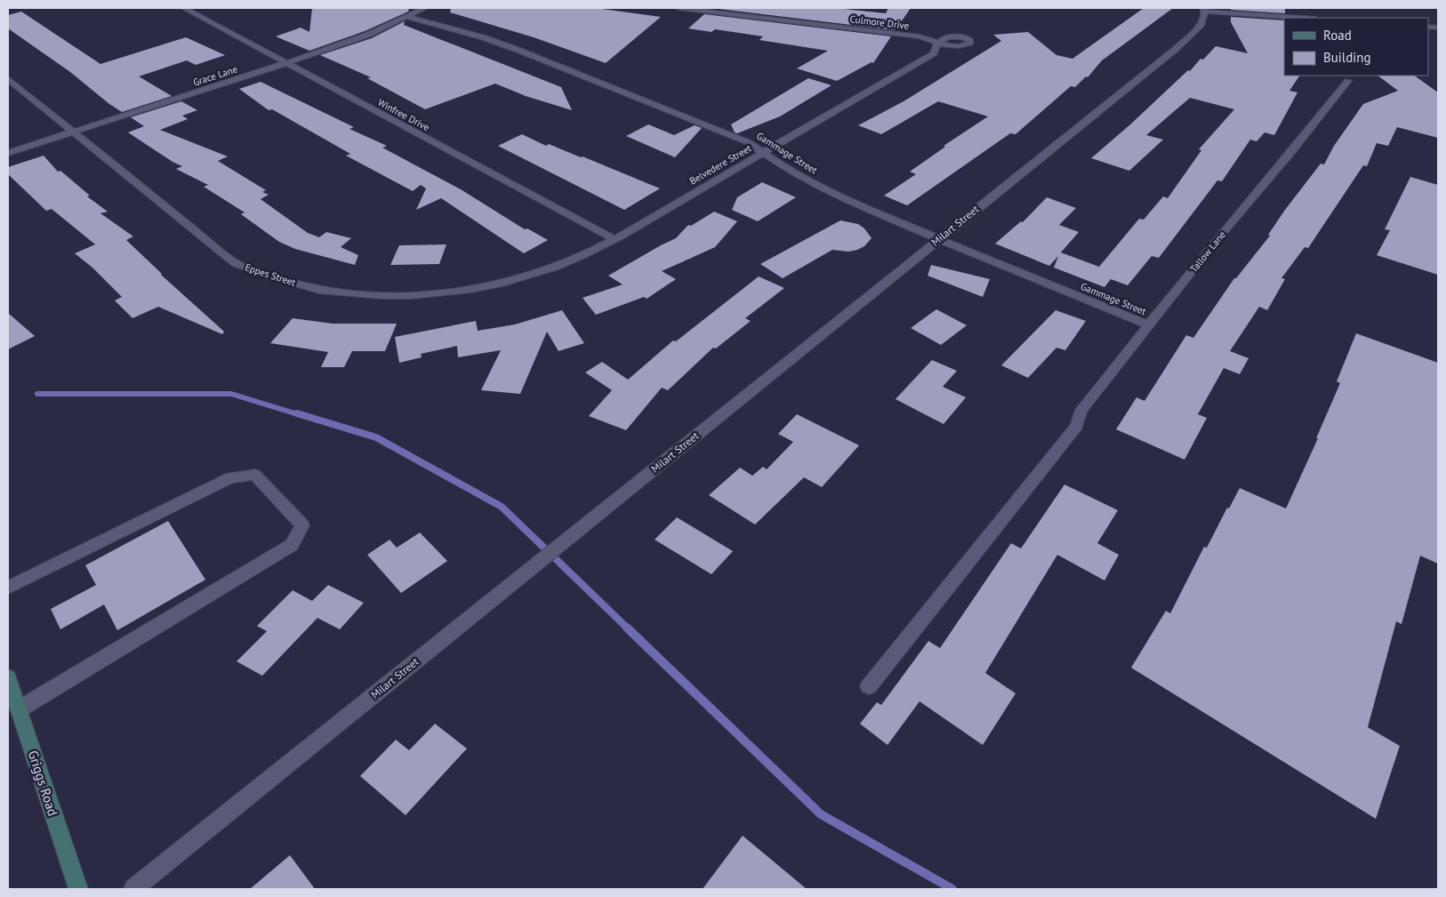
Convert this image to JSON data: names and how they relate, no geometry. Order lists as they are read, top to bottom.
{
  "streets": {
    "main road": ["Griggs Road"],
    "street": [
      "Culmore Drive",
      "Grace Lane",
      "Winfree Drive",
      "Gammage Street",
      "Belvedere Street",
      "Milart Street",
      "Tallow Lane",
      "Eppes Street"
    ]
  },
  "crossings": [
    ["Culmore Drive", "Belvedere Street"],
    ["Grace Lane", "Winfree Drive"],
    ["Grace Lane", "Gammage Street"],
    ["Grace Lane", "Eppes Street"],
    ["Winfree Drive", "Belvedere Street"],
    ["Gammage Street", "Belvedere Street"],
    ["Gammage Street", "Milart Street"],
    ["Gammage Street", "Tallow Lane"],
    ["Belvedere Street", "Eppes Street"]
  ],
  "legend": ["Road", "Building"]
}
